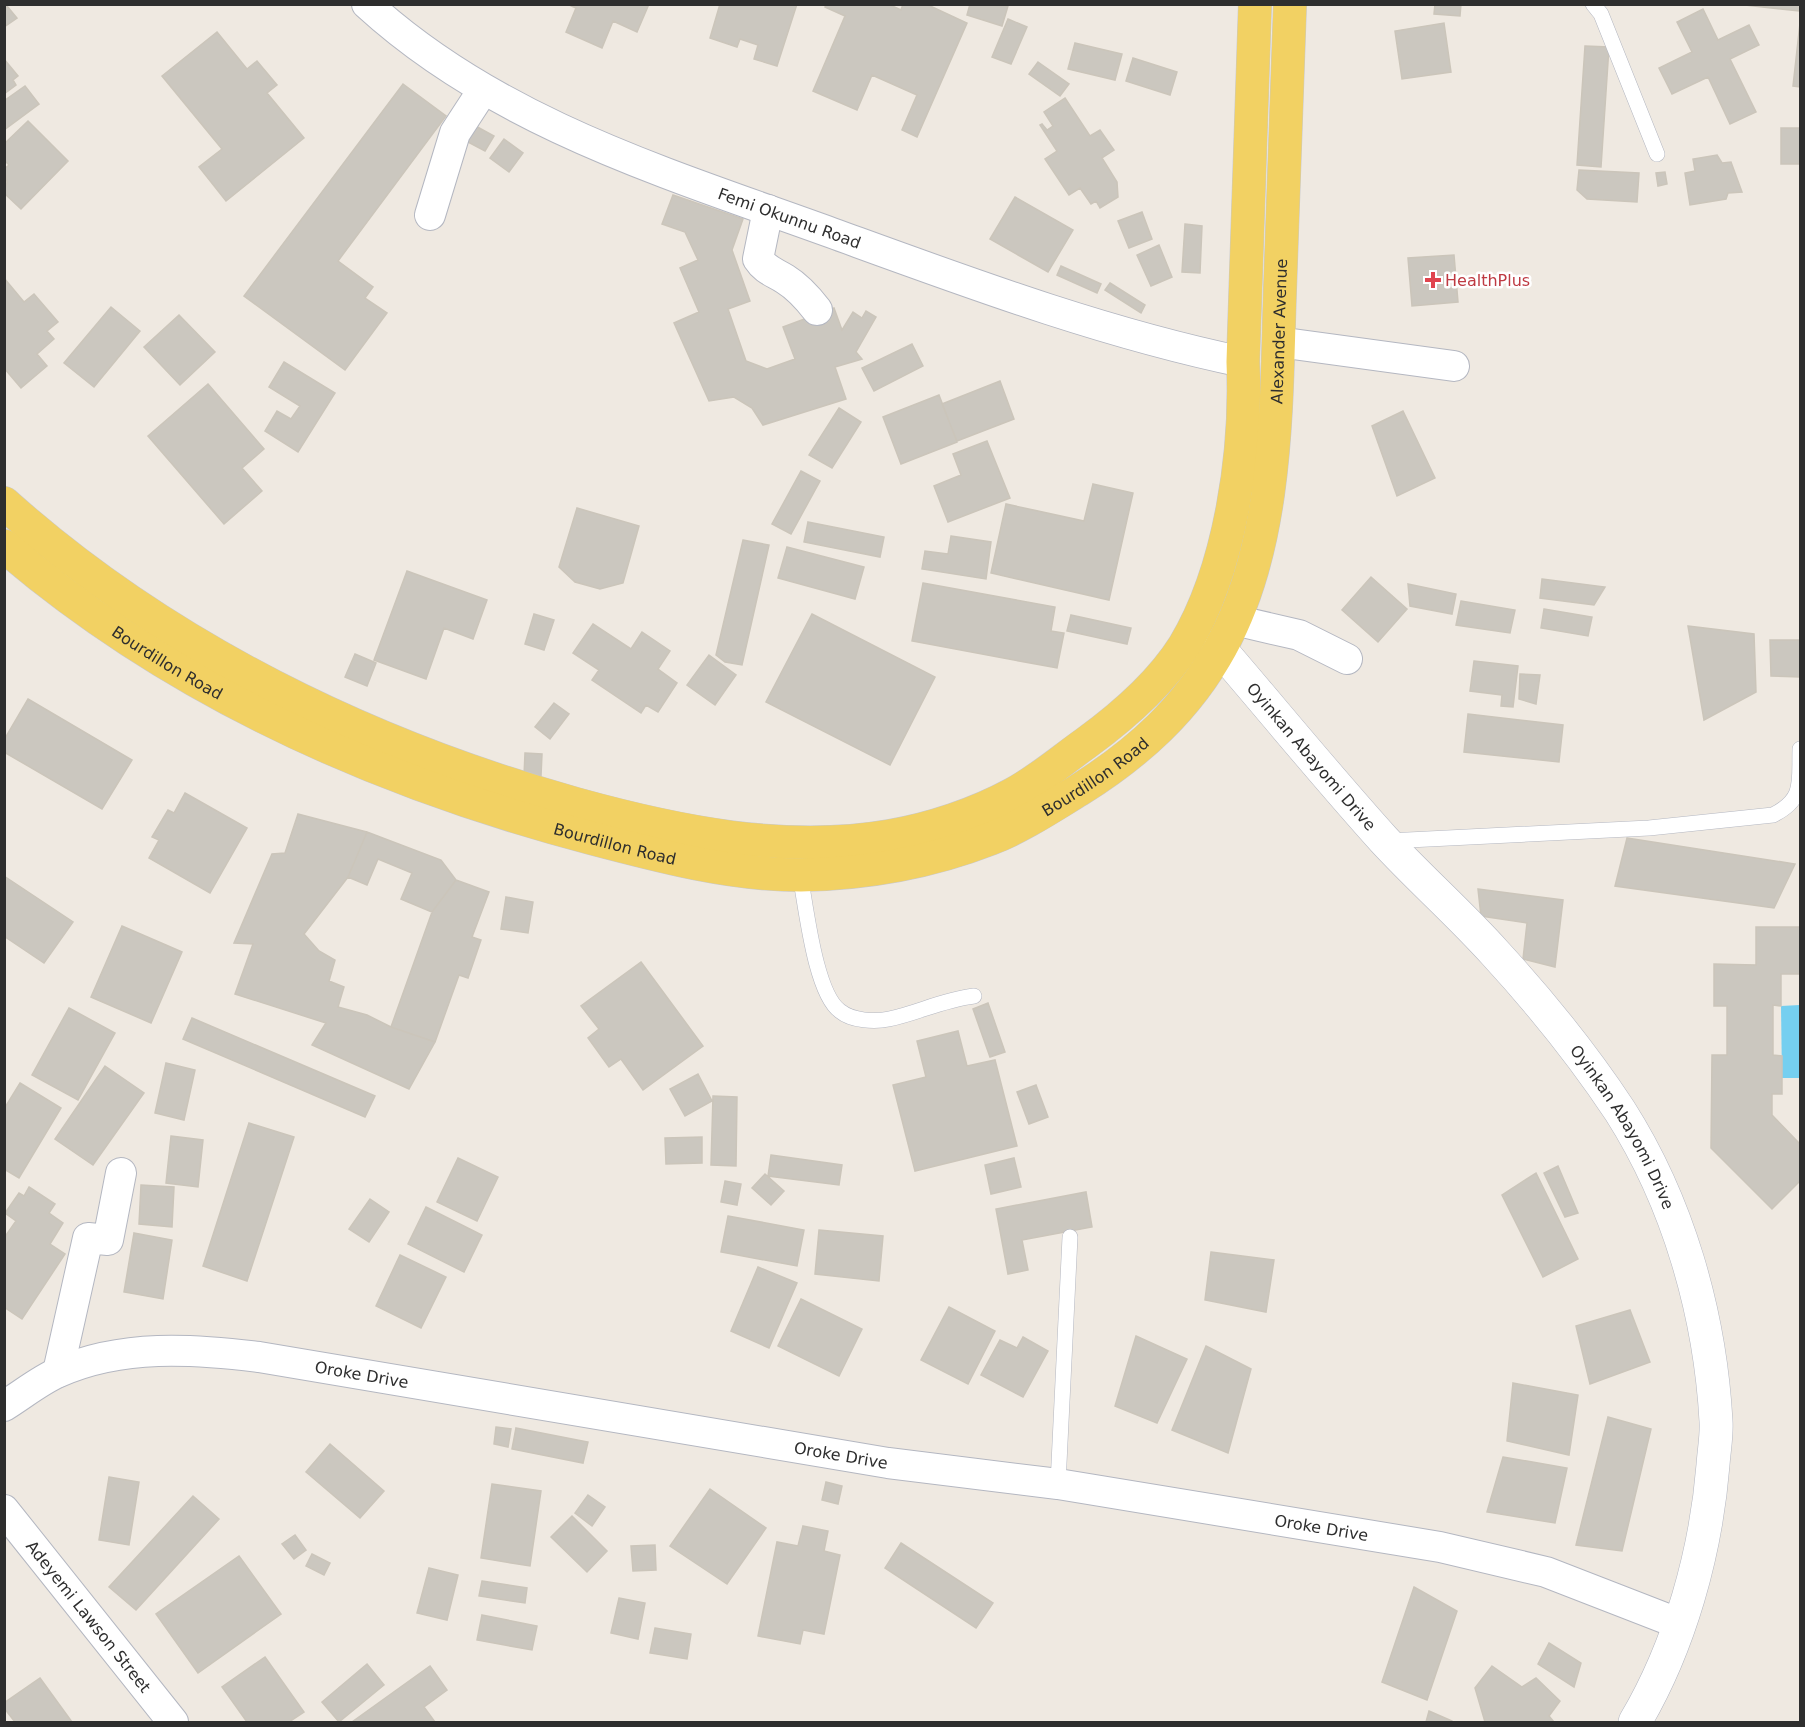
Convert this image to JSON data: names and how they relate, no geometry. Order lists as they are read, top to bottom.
{
  "streets": {
    "main road": ["Alexander Avenue", "Bourdillon Road"],
    "street": [
      "Femi Okunnu Road",
      "Oyinkan Abayomi Drive",
      "Oroke Drive",
      "Adeyemi Lawson Street"
    ]
  },
  "crossings": [
    ["Femi Okunnu Road", "Alexander Avenue"],
    ["Alexander Avenue", "Bourdillon Road"],
    ["Alexander Avenue", "Oyinkan Abayomi Drive"],
    ["Bourdillon Road", "Oyinkan Abayomi Drive"],
    ["Oyinkan Abayomi Drive", "Oroke Drive"]
  ],
  "places": {
    "health": ["HealthPlus"]
  }
}
